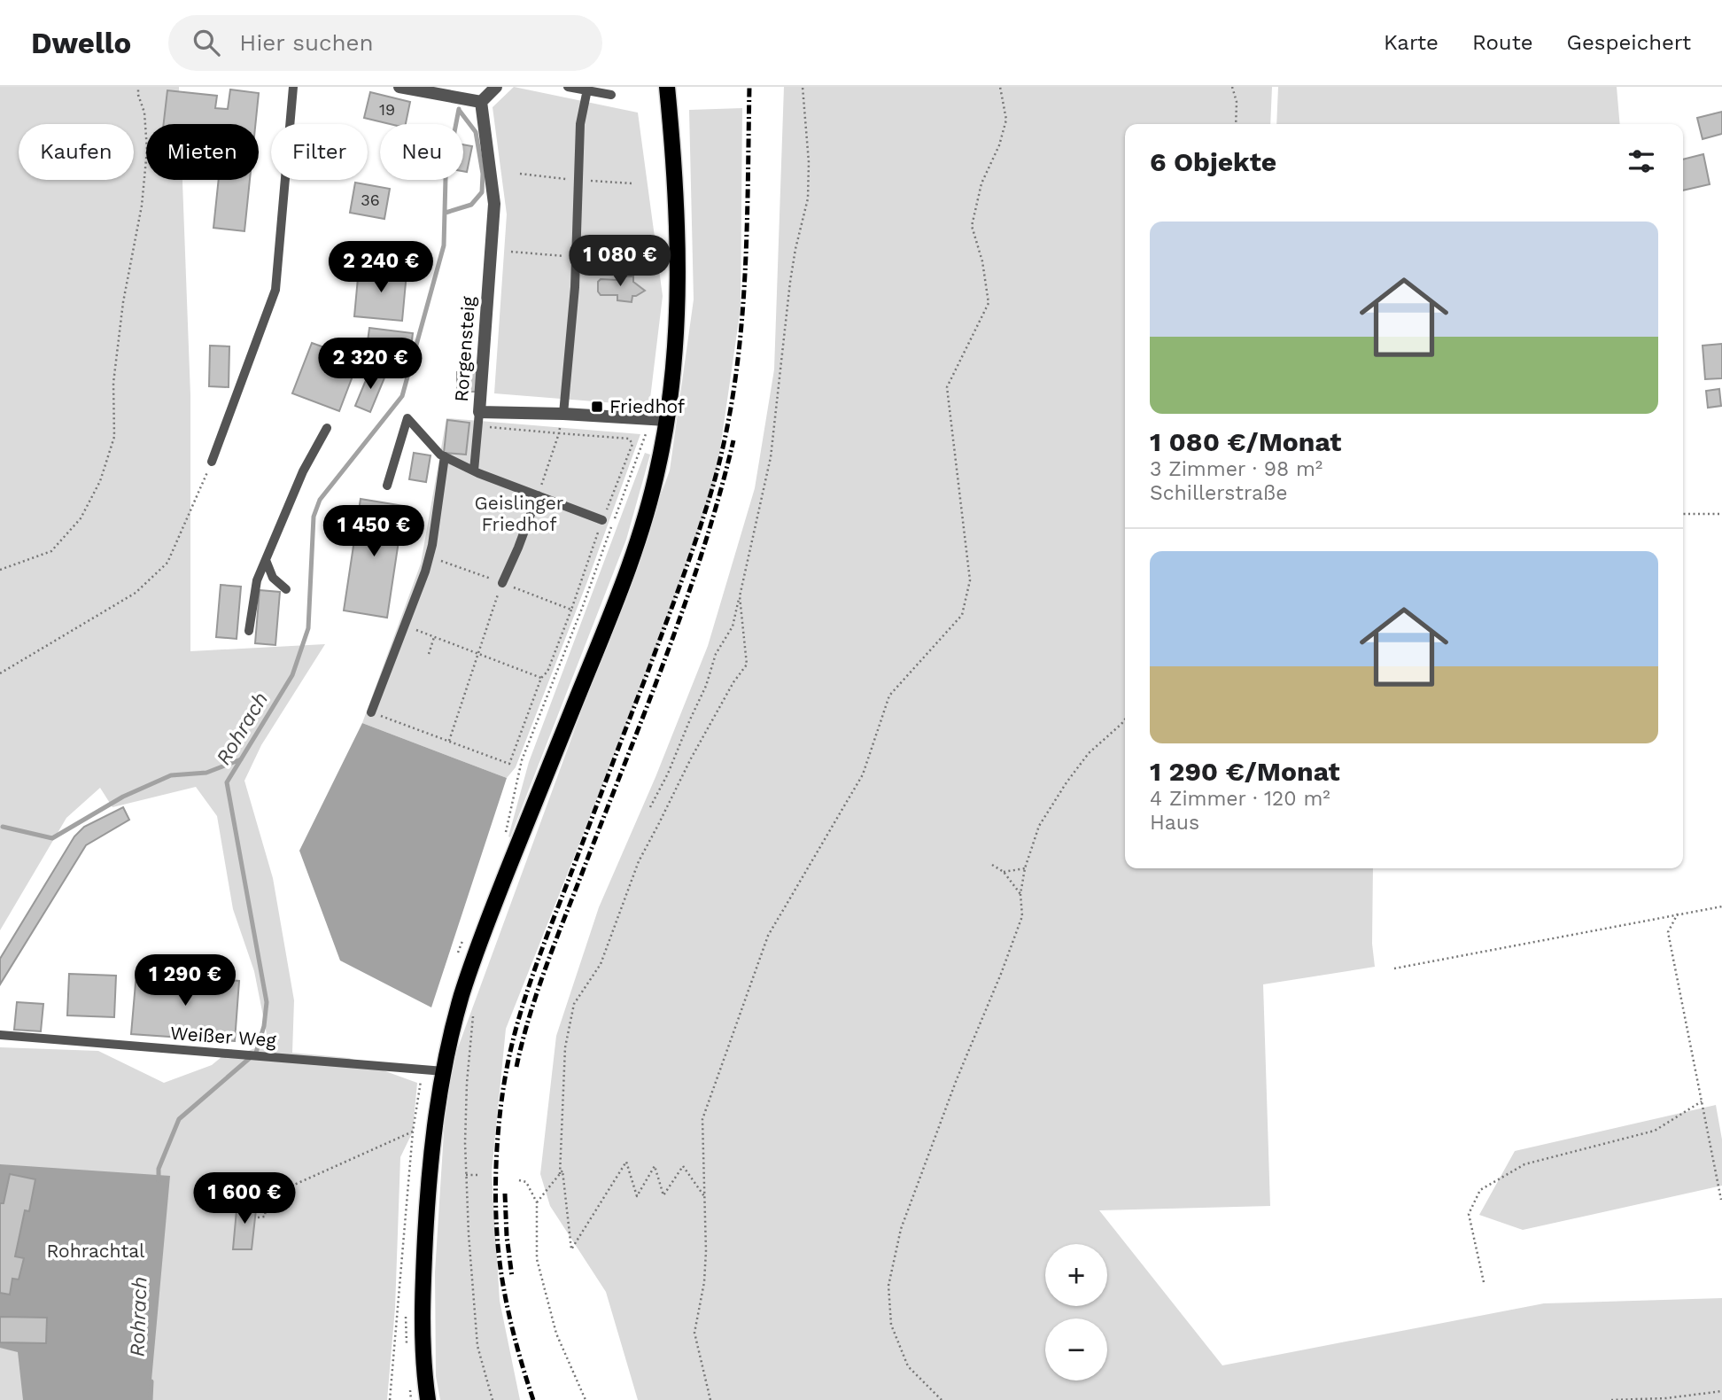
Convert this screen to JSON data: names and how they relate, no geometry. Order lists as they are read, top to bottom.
{
  "streets": {
    "street": ["Rorgensteig"],
    "lane": ["Weißer Weg"]
  },
  "water": ["Rohrach"],
  "parks": ["Geislinger Friedhof", "Rohrachtal"],
  "places": {
    "transit": ["Friedhof"]
  },
  "house_numbers": ["19", "36"],
  "page": {
    "header": "Dwello",
    "search": "Hier suchen",
    "nav": ["Karte", "Route", "Gespeichert"],
    "chip": [
      "Kaufen",
      "Mieten",
      "Filter",
      "Neu"
    ],
    "heading": "6 Objekte",
    "list": [
      {
        "name": "1 080 €/Monat",
        "note": "3 Zimmer · 98 m² · Schillerstraße"
      },
      {
        "name": "1 290 €/Monat",
        "note": "4 Zimmer · 120 m² · Haus"
      }
    ],
    "price": [
      "1 080 €",
      "2 240 €",
      "2 320 €",
      "1 450 €",
      "1 290 €",
      "1 600 €"
    ],
    "map_buttons": ["+", "−"]
  }
}
